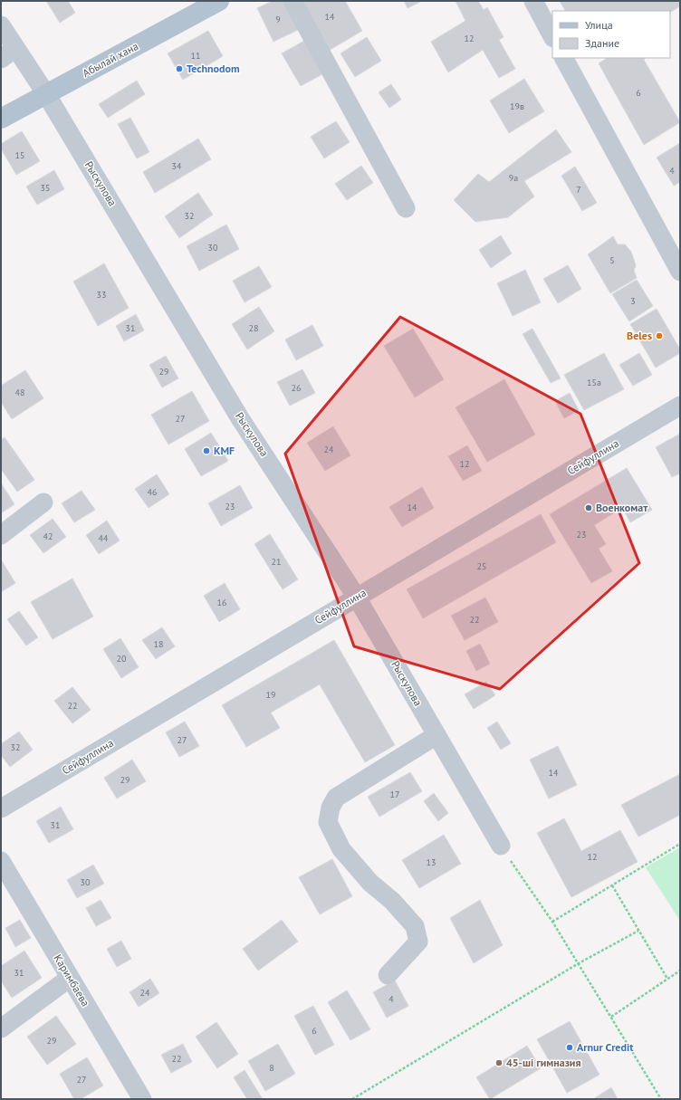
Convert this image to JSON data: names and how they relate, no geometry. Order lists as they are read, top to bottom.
{
  "streets": {
    "main road": ["Абылай хана"],
    "street": ["Рыскулова", "Сейфуллина", "Каримбаева"]
  },
  "crossings": [
    ["Абылай хана", "Рыскулова"],
    ["Рыскулова", "Сейфуллина"]
  ],
  "places": [
    "Technodom",
    "Beles",
    "KMF",
    "Военкомат",
    "Arnur Credit",
    "45-ші гимназия"
  ],
  "house_numbers": [
    "14",
    "9",
    "12",
    "11",
    "6",
    "19в",
    "15",
    "34",
    "4",
    "9а",
    "35",
    "7",
    "32",
    "30",
    "5",
    "33",
    "3",
    "31",
    "28",
    "29",
    "15а",
    "26",
    "48",
    "27",
    "24",
    "12",
    "46",
    "23",
    "14",
    "23",
    "42",
    "44",
    "21",
    "25",
    "16",
    "22",
    "18",
    "20",
    "19",
    "22",
    "27",
    "32",
    "14",
    "29",
    "17",
    "31",
    "12",
    "13",
    "30",
    "31",
    "24",
    "4",
    "6",
    "29",
    "22",
    "8",
    "27"
  ],
  "legend": ["Улица", "Здание"]
}
